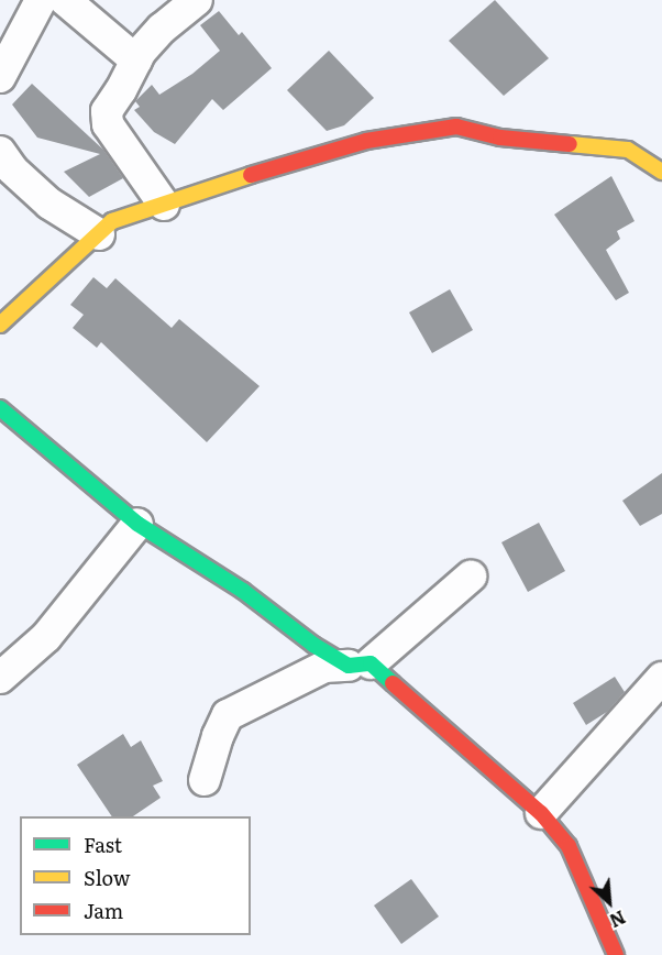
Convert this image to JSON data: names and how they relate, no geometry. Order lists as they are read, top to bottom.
{
  "legend": ["Fast", "Slow", "Jam"],
  "north": "bottom right"
}
